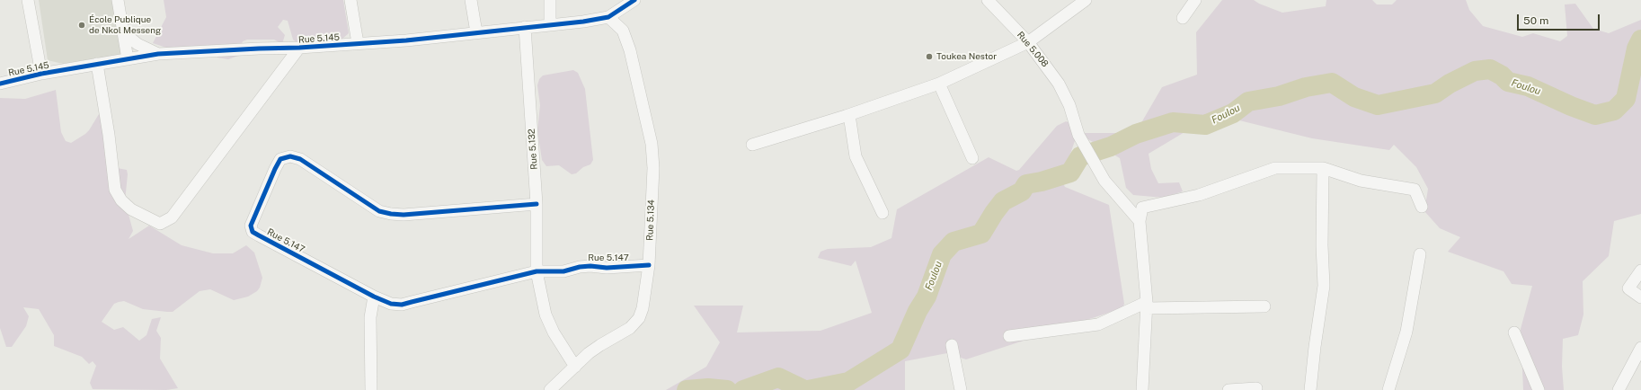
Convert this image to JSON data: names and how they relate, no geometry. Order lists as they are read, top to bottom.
{
  "streets": {
    "street": [
      "Rue 5.145",
      "Rue 5.008",
      "Rue 5.132",
      "Rue 5.134",
      "Rue 5.147"
    ]
  },
  "crossings": [
    ["Rue 5.145", "Rue 5.132"],
    ["Rue 5.145", "Rue 5.134"],
    ["Rue 5.132", "Rue 5.134"],
    ["Rue 5.132", "Rue 5.147"],
    ["Rue 5.134", "Rue 5.147"]
  ],
  "water": ["Foulou"],
  "places": ["École Publique de Nkol Messeng", "Toukea Nestor"],
  "scale_bar": "50 m"
}
